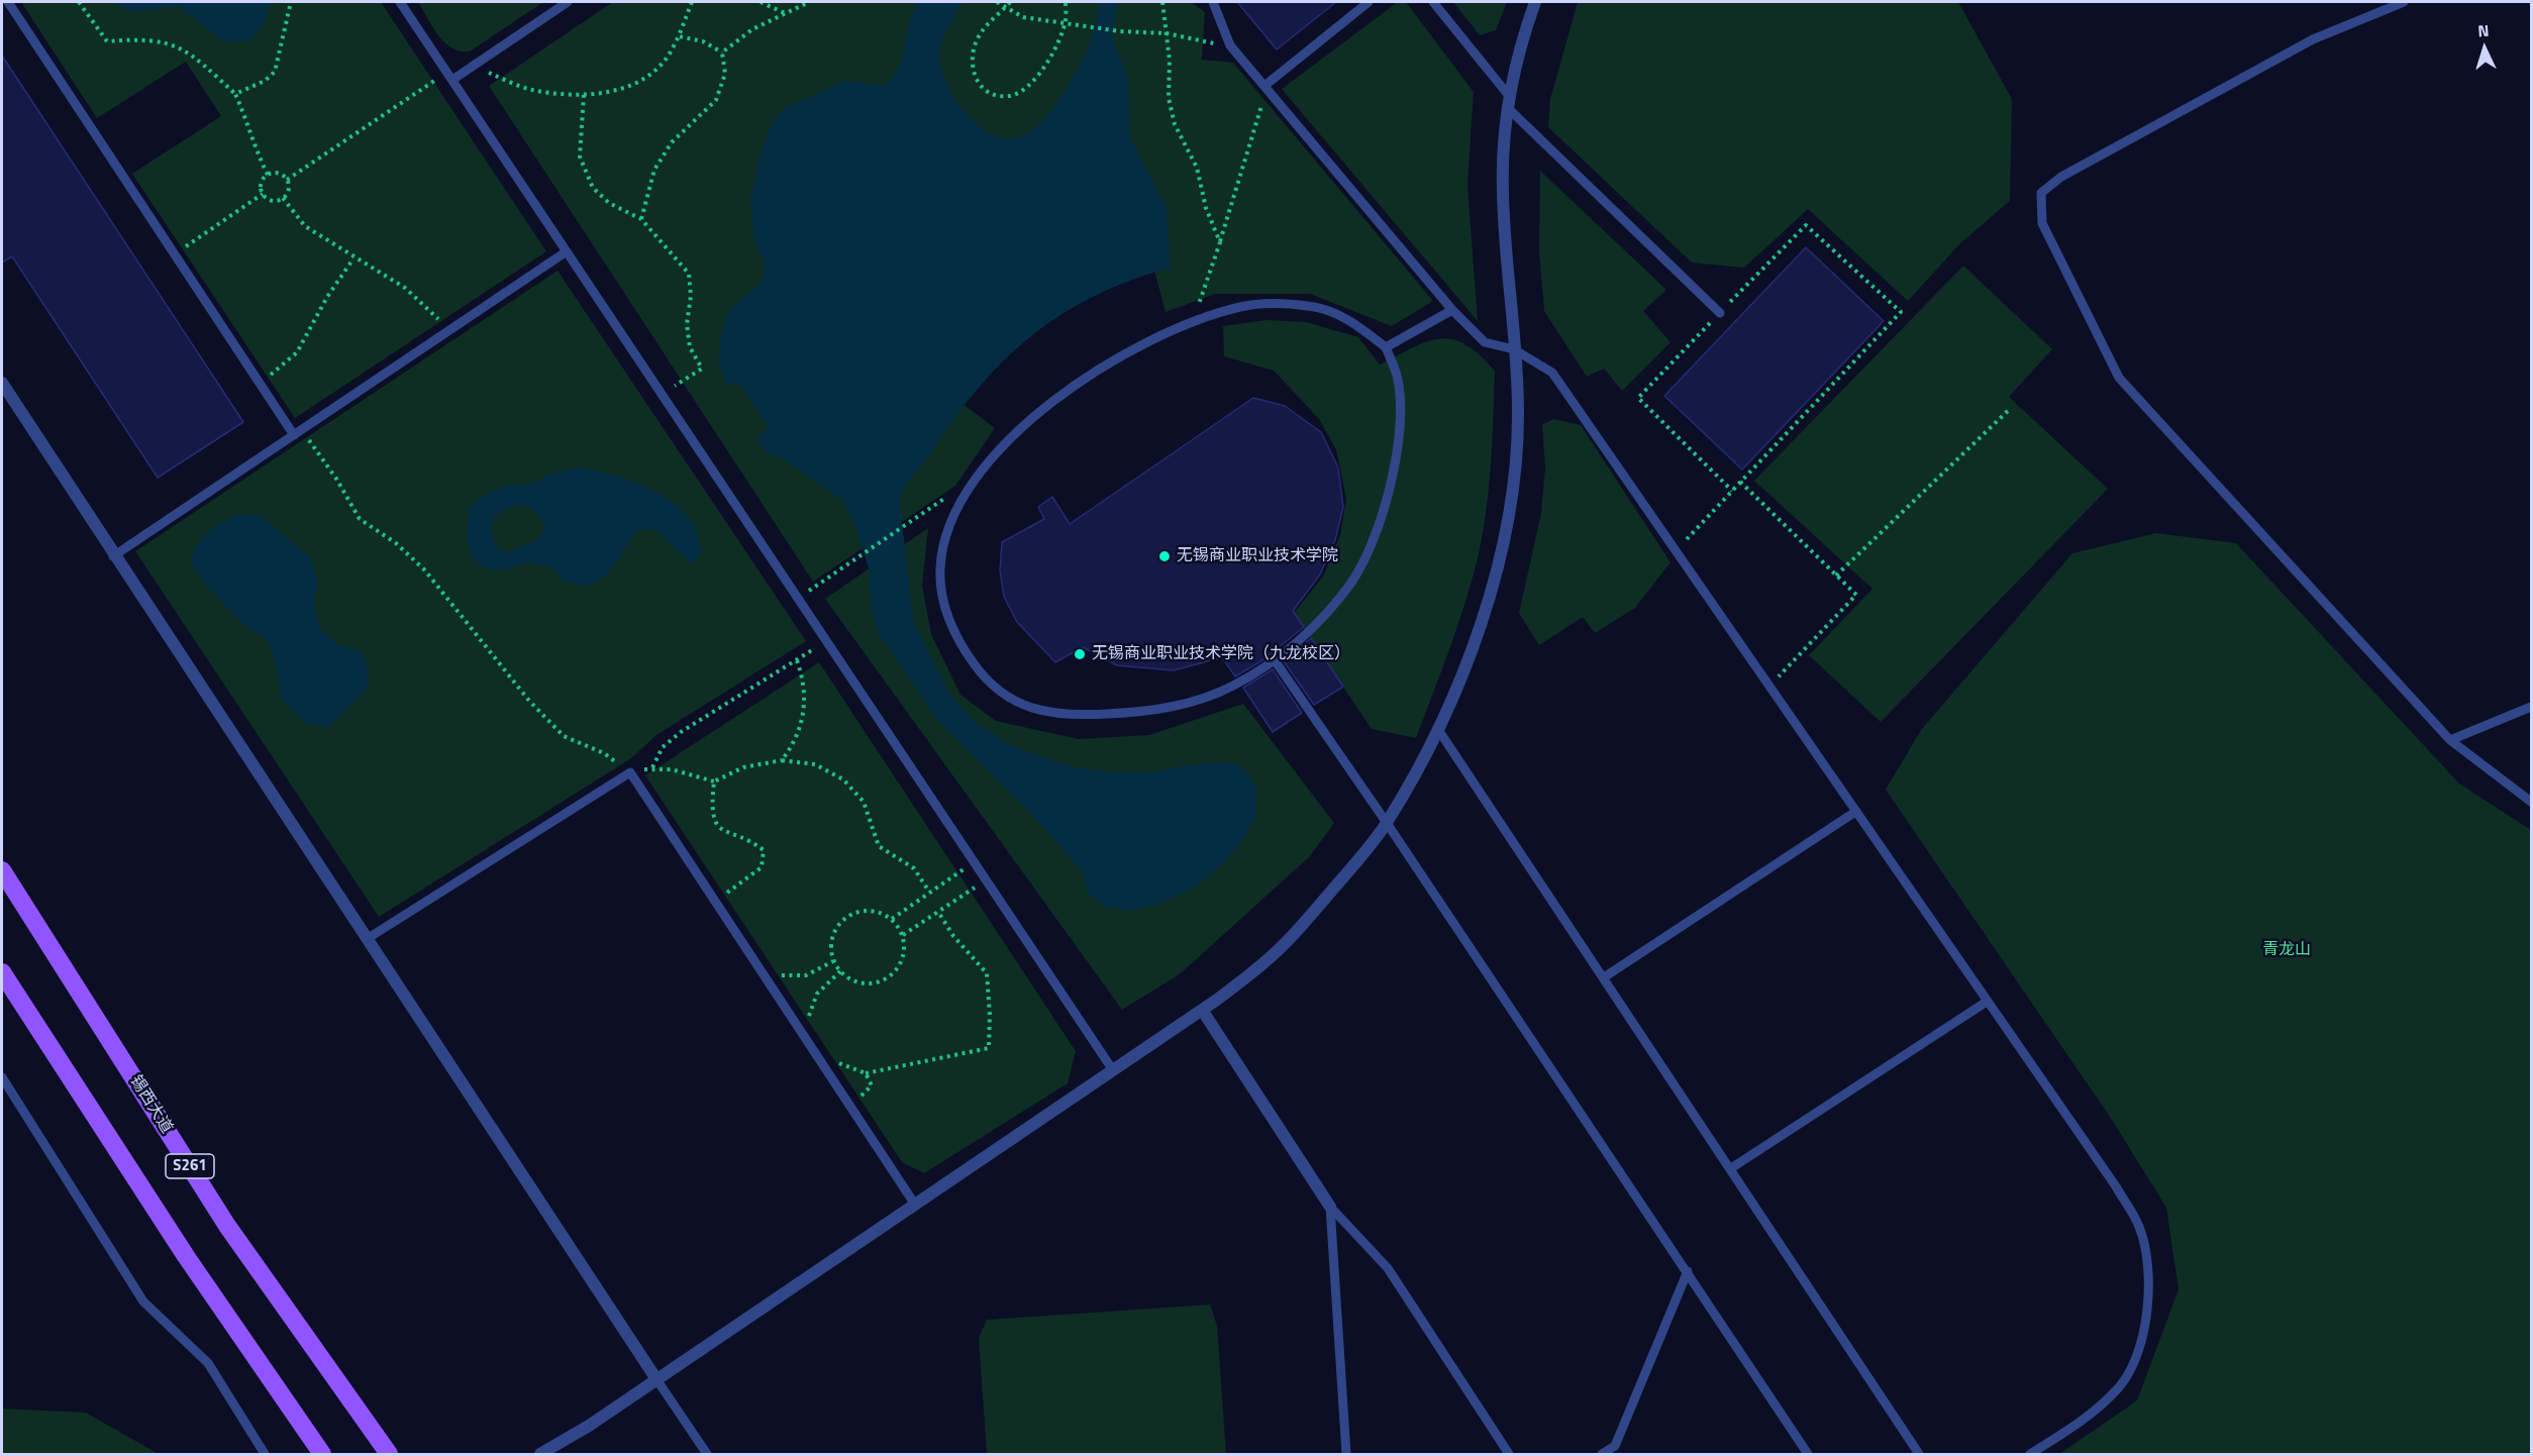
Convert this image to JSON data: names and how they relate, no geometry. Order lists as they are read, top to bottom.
{
  "streets": {
    "main road": ["锡西大道", "S261"]
  },
  "parks": ["青龙山"],
  "places": ["无锡商业职业技术学院", "无锡商业职业技术学院（九龙校区）"],
  "north": "top"
}
